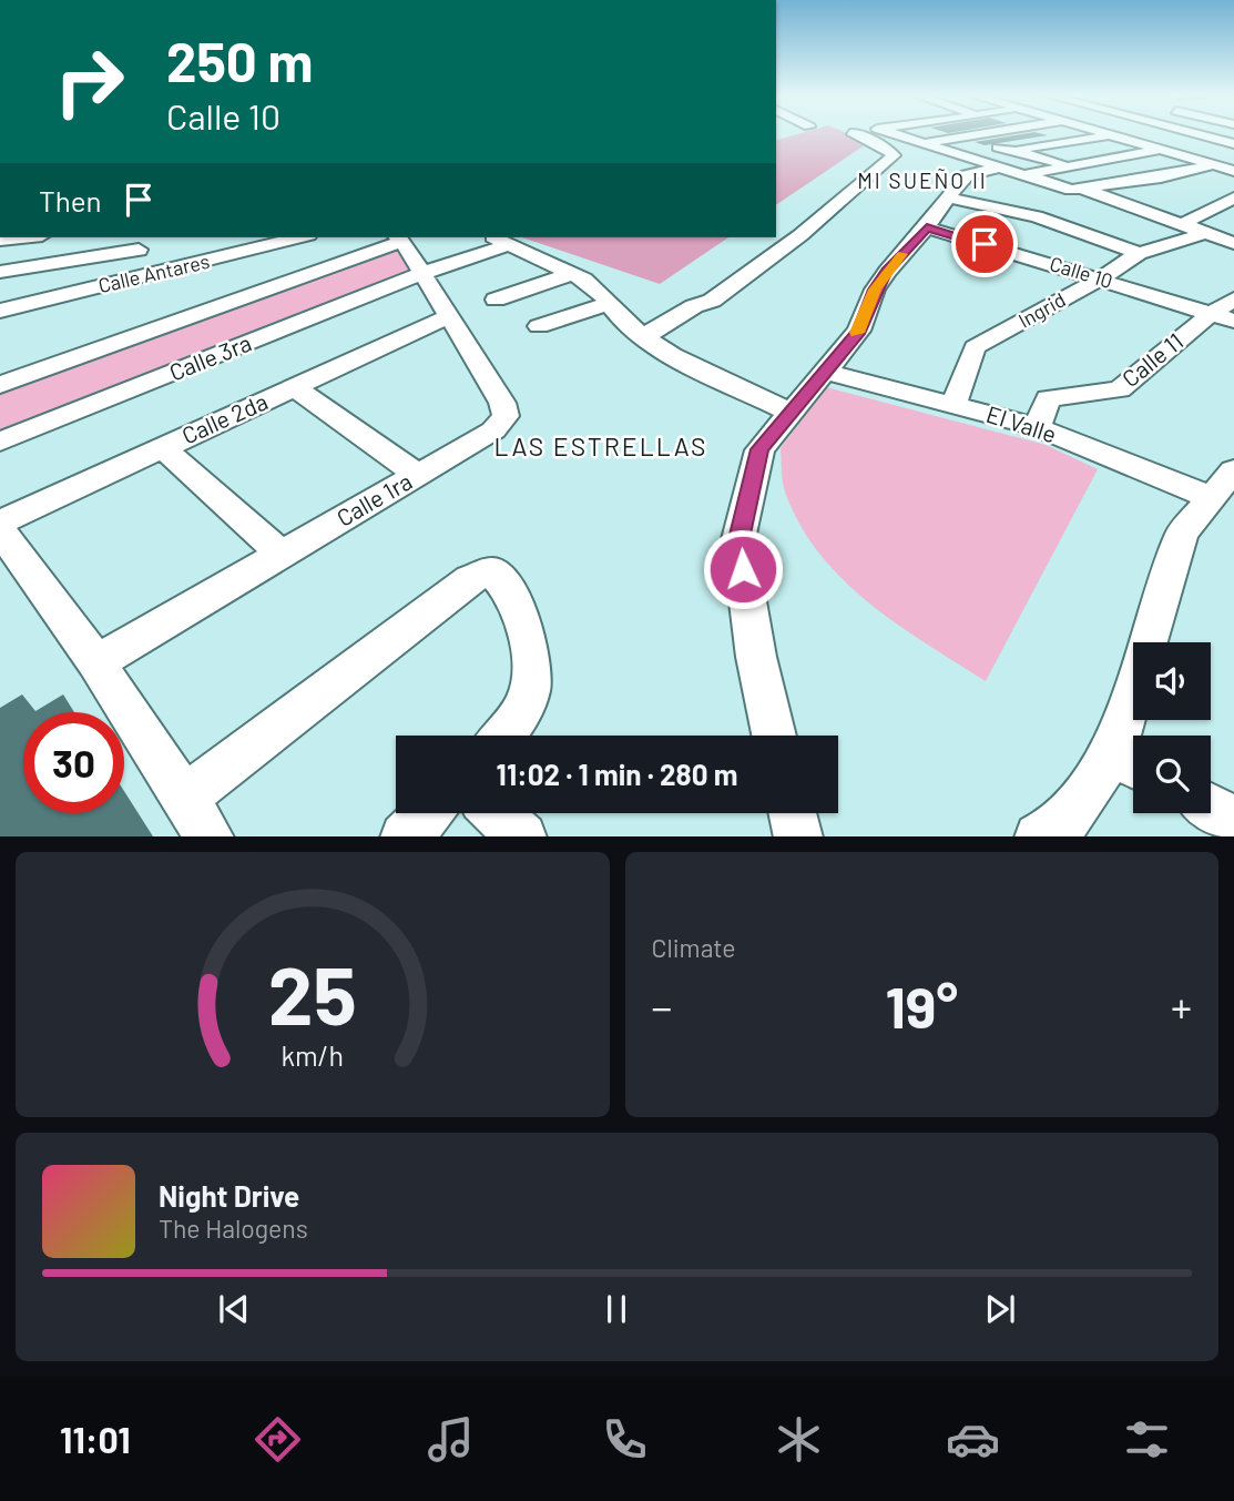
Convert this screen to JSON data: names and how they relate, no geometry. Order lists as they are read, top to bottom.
{
  "streets": {
    "street": [
      "Calle 10",
      "Calle Antares",
      "Ingrid",
      "Calle 3ra",
      "Calle 11",
      "Calle 2da",
      "El Valle",
      "Calle 1ra"
    ]
  },
  "crossings": [
    ["Calle 10", "Ingrid"],
    ["Calle 10", "Calle 11"],
    ["Ingrid", "El Valle"],
    ["Calle 3ra", "Calle 1ra"],
    ["Calle 11", "El Valle"],
    ["Calle 2da", "Calle 1ra"]
  ],
  "districts": ["MI SUEÑO II", "LAS ESTRELLAS"],
  "page": {
    "turn": ["250 m", "Calle 10"],
    "then": "Then",
    "limit": "30",
    "trip": "11:02 · 1 min · 280 m",
    "tile": "Climate",
    "heat": ["−", "19°", "+"],
    "song": ["Night Drive", "The Halogens"],
    "tabs": "11:01",
    "gauge": ["25", "km/h"]
  }
}
